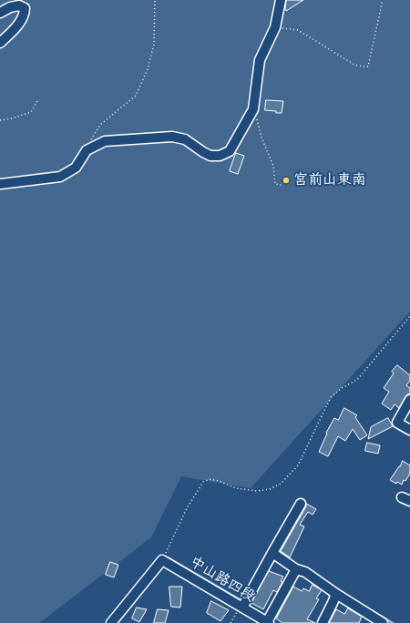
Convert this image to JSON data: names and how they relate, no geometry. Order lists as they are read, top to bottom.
{
  "streets": {
    "street": ["中山路四段"]
  },
  "places": ["宮前山東南"]
}
